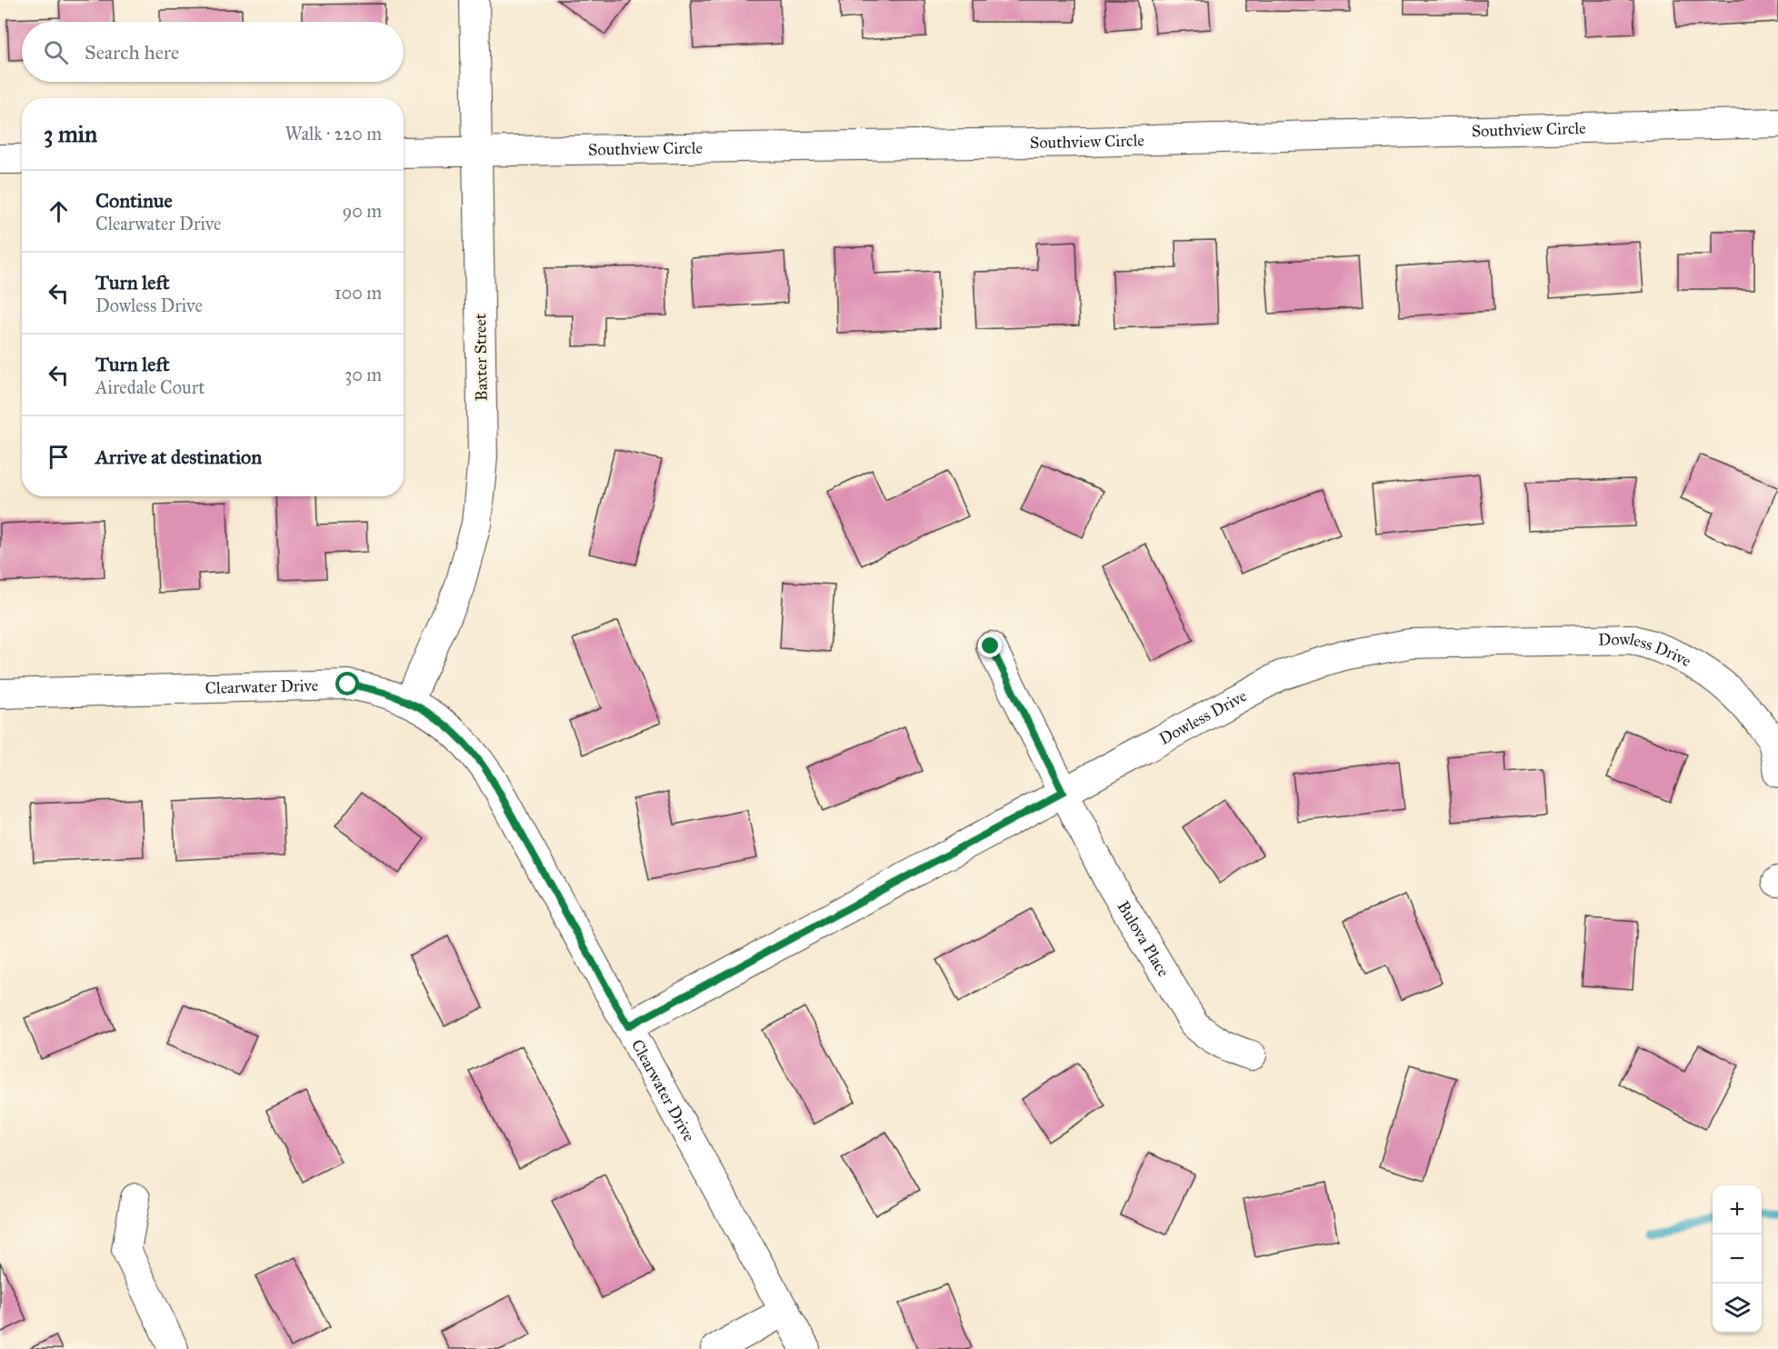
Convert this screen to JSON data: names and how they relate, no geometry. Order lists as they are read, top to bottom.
{
  "streets": {
    "street": [
      "Southview Circle",
      "Baxter Street",
      "Dowless Drive",
      "Clearwater Drive",
      "Bulova Place"
    ]
  },
  "crossings": [
    ["Southview Circle", "Baxter Street"],
    ["Baxter Street", "Clearwater Drive"],
    ["Dowless Drive", "Clearwater Drive"],
    ["Dowless Drive", "Bulova Place"]
  ],
  "page": {
    "search": "Search here",
    "heading": ["3 min", "Walk · 220 m"],
    "list": [
      ["Continue", "Clearwater Drive", "90 m"],
      ["Turn left", "Dowless Drive", "100 m"],
      ["Turn left", "Airedale Court", "30 m"],
      "Arrive at destination"
    ],
    "map_buttons": ["+", "−"]
  }
}
